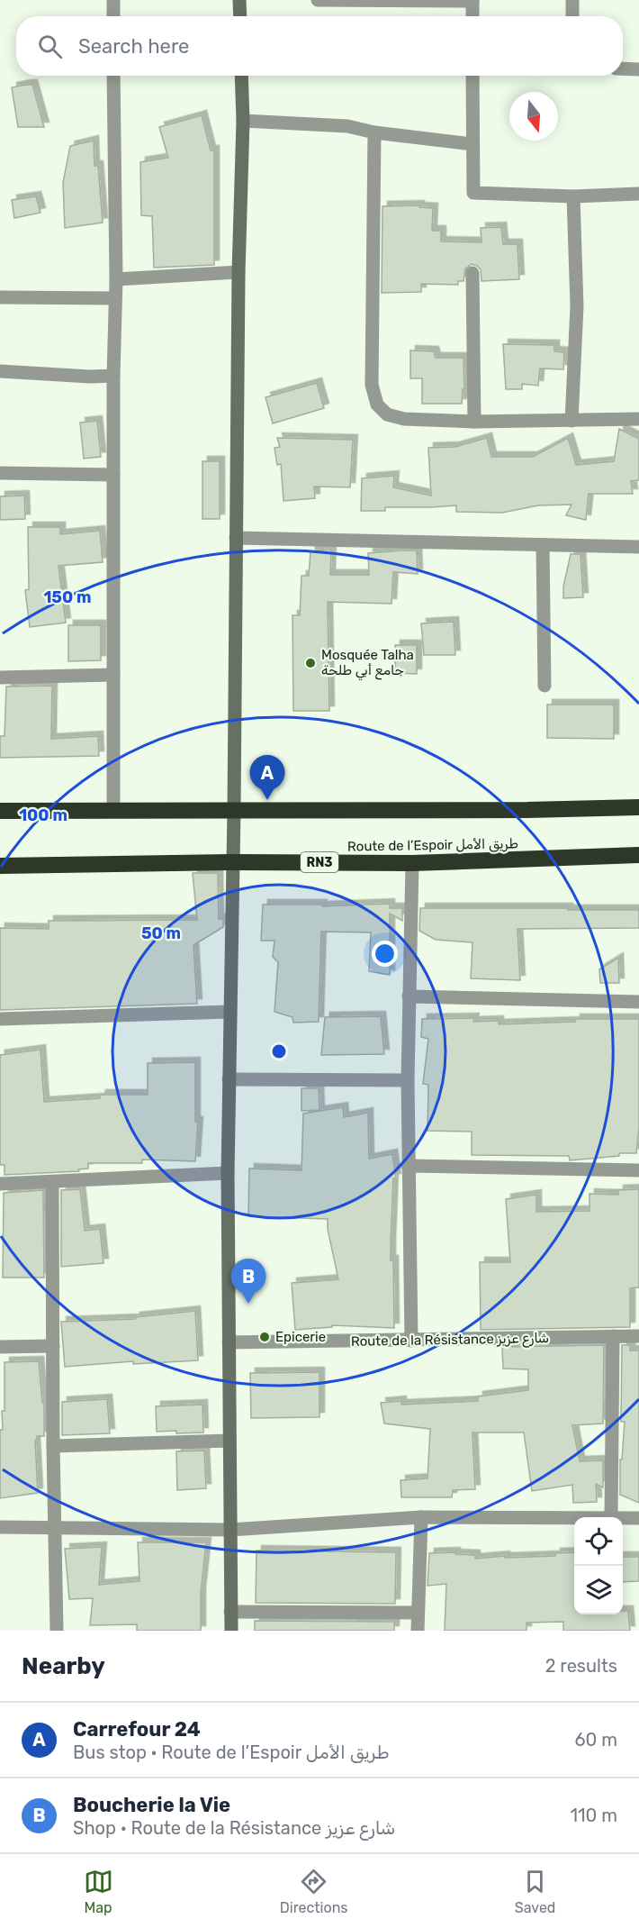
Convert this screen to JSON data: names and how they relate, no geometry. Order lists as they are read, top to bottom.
{
  "streets": {
    "highway": ["Route de l’Espoir طريق الأمل", "RN3"],
    "street": ["Route de la Résistance شارع عزيز"]
  },
  "places": ["Mosquée Talha جامع أبي طلحة", "Epicerie"],
  "north": "bottom",
  "page": {
    "search": "Search here",
    "pins": ["A", "B"],
    "heading": ["Nearby", "2 results"],
    "list": [
      {
        "mark": "A",
        "name": "Carrefour 24",
        "note": "Bus stop · Route de l’Espoir طريق الأمل",
        "value": "60 m"
      },
      {
        "mark": "B",
        "name": "Boucherie la Vie",
        "note": "Shop · Route de la Résistance شارع عزيز",
        "value": "110 m"
      }
    ],
    "nav": ["Map", "Directions", "Saved"]
  },
  "rings": ["150 m", "100 m", "50 m"]
}
